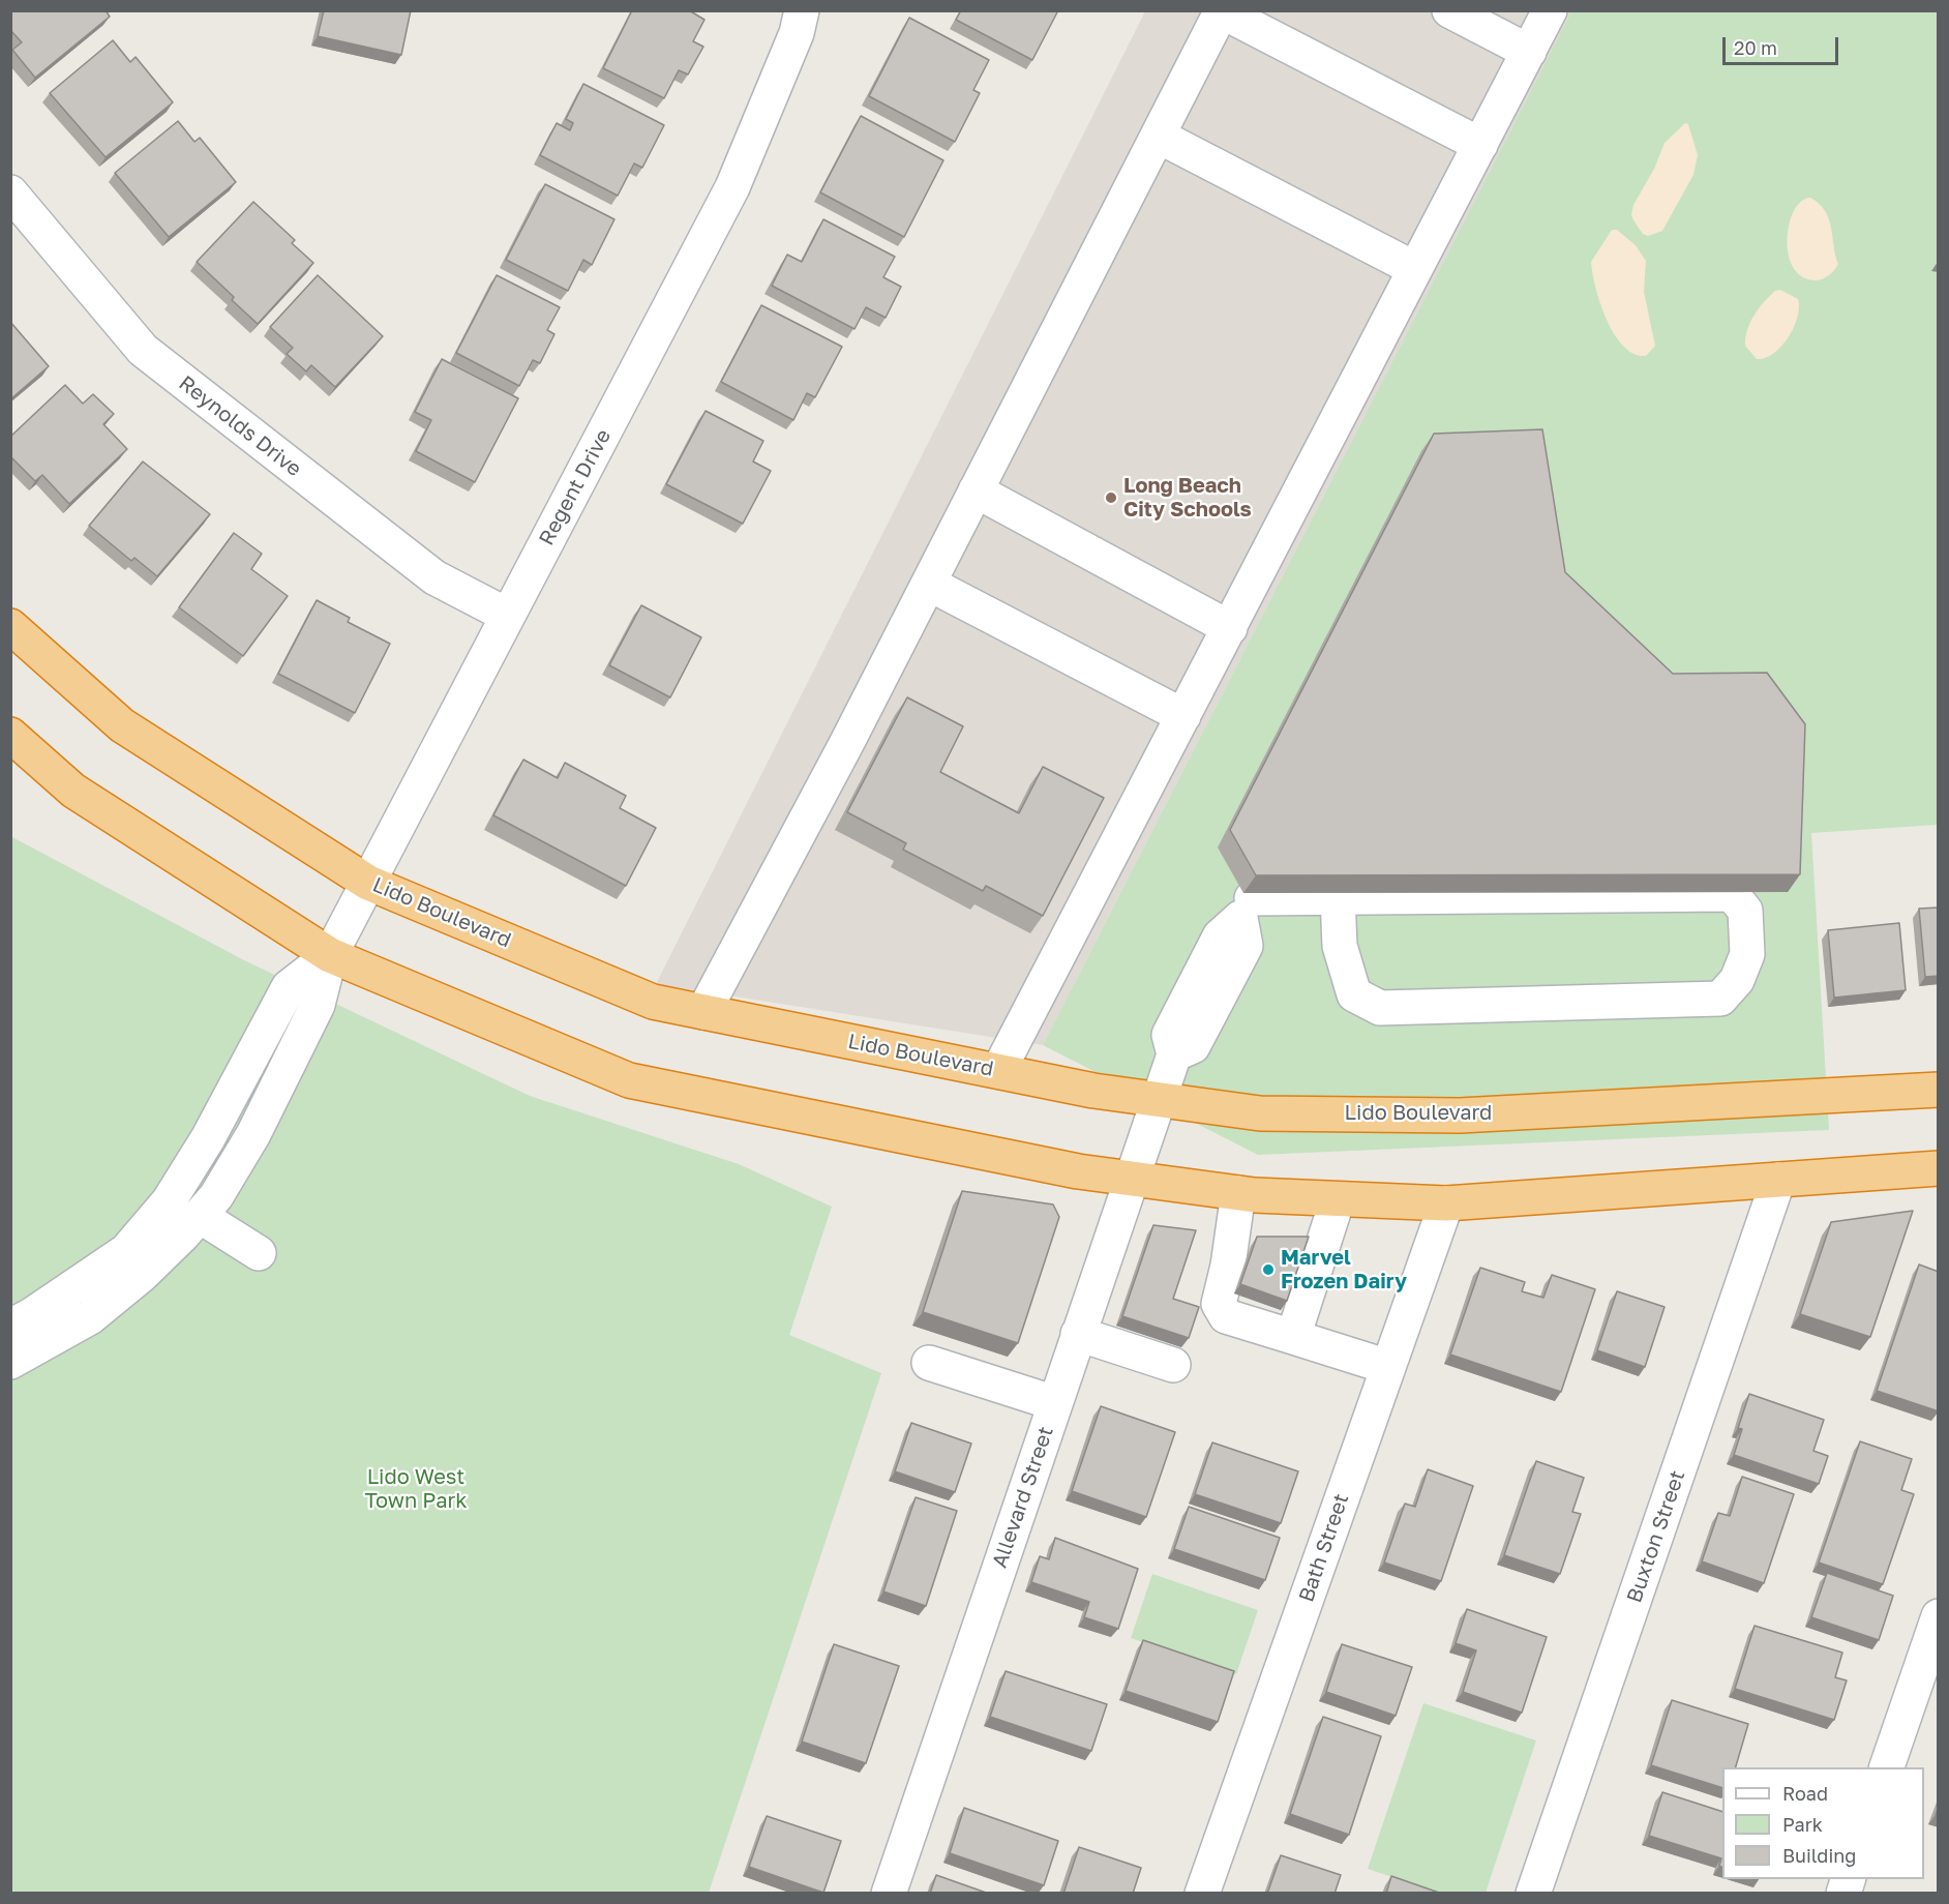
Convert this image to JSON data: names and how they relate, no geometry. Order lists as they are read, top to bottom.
{
  "streets": {
    "highway": ["Lido Boulevard"],
    "street": [
      "Reynolds Drive",
      "Regent Drive",
      "Allevard Street",
      "Buxton Street",
      "Bath Street"
    ]
  },
  "crossings": [
    ["Reynolds Drive", "Regent Drive"],
    ["Regent Drive", "Lido Boulevard"],
    ["Lido Boulevard", "Allevard Street"]
  ],
  "parks": ["Lido West Town Park"],
  "places": ["Long Beach City Schools", "Marvel Frozen Dairy"],
  "legend": ["Road", "Park", "Building"],
  "scale_bar": "20 m"
}
